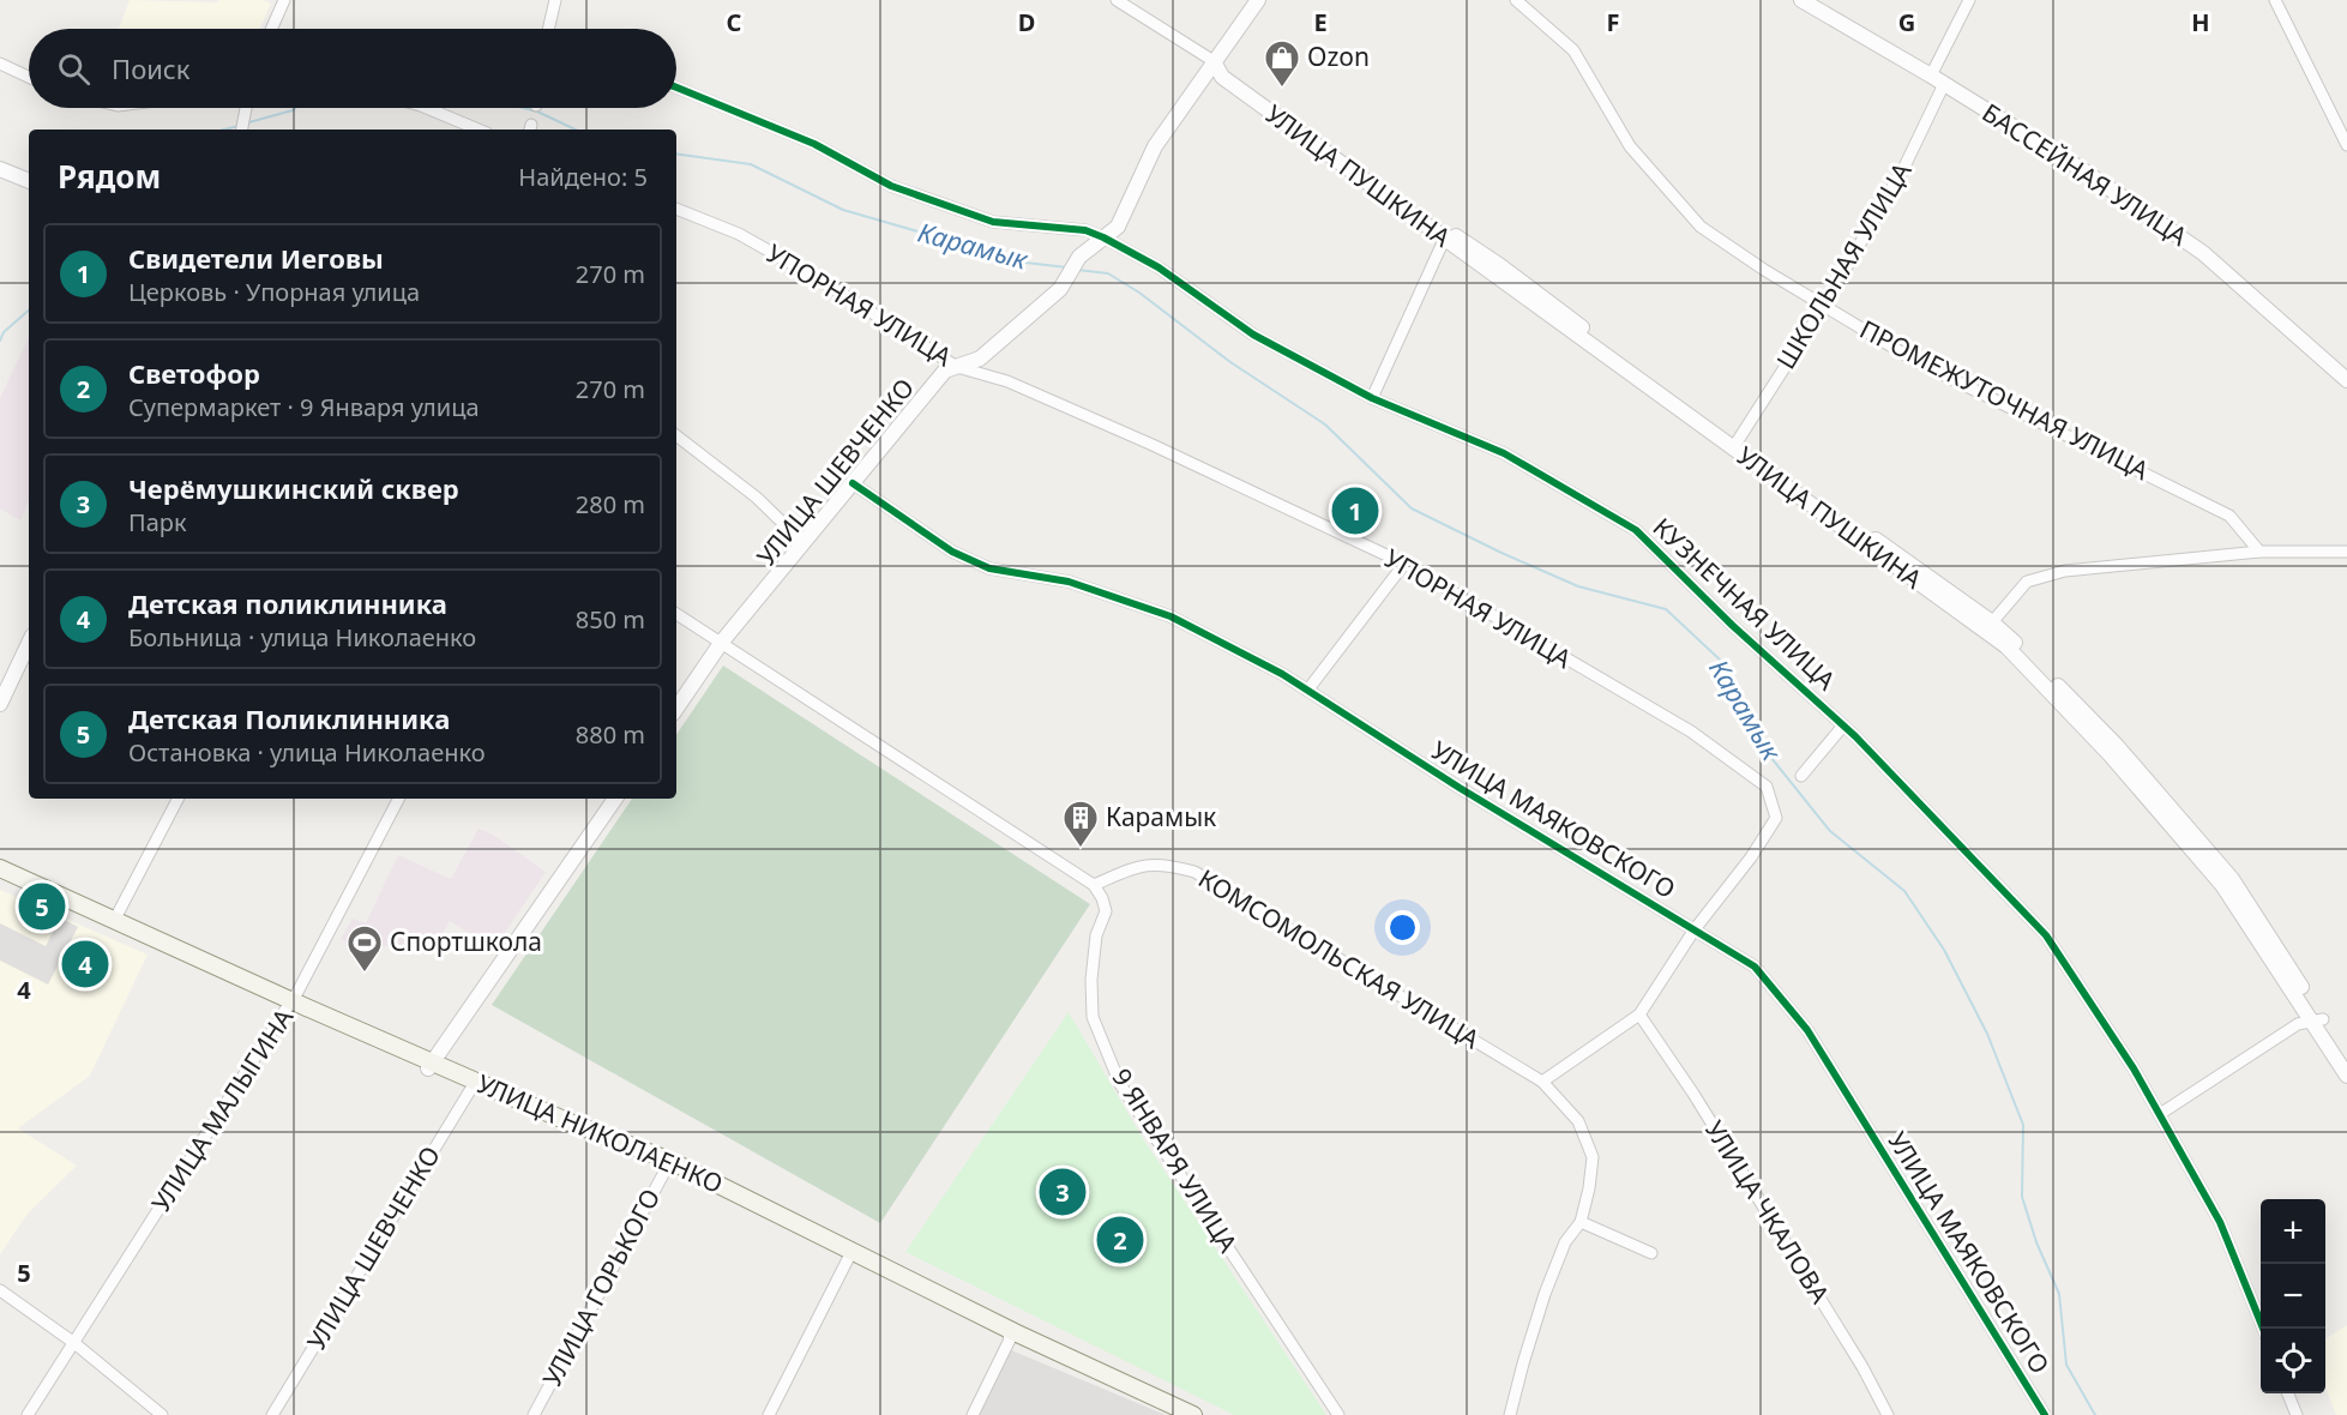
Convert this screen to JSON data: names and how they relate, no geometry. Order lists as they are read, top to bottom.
{
  "streets": {
    "main road": ["УЛИЦА НИКОЛАЕНКО"],
    "street": [
      "БАССЕЙНАЯ УЛИЦА",
      "УЛИЦА ПУШКИНА",
      "ШКОЛЬНАЯ УЛИЦА",
      "УПОРНАЯ УЛИЦА",
      "ПРОМЕЖУТОЧНАЯ УЛИЦА",
      "УЛИЦА ШЕВЧЕНКО",
      "КУЗНЕЧНАЯ УЛИЦА",
      "УЛИЦА МАЯКОВСКОГО",
      "КОМСОМОЛЬСКАЯ УЛИЦА",
      "УЛИЦА МАЛЫГИНА",
      "9 ЯНВАРЯ УЛИЦА",
      "УЛИЦА ЧКАЛОВА",
      "УЛИЦА ГОРЬКОГО"
    ]
  },
  "crossings": [
    ["БАССЕЙНАЯ УЛИЦА", "ШКОЛЬНАЯ УЛИЦА"],
    ["УЛИЦА ПУШКИНА", "ШКОЛЬНАЯ УЛИЦА"],
    ["ШКОЛЬНАЯ УЛИЦА", "ПРОМЕЖУТОЧНАЯ УЛИЦА"],
    ["УПОРНАЯ УЛИЦА", "УЛИЦА ШЕВЧЕНКО"],
    ["УПОРНАЯ УЛИЦА", "УЛИЦА МАЯКОВСКОГО"],
    ["УПОРНАЯ УЛИЦА", "КОМСОМОЛЬСКАЯ УЛИЦА"],
    ["УПОРНАЯ УЛИЦА", "УЛИЦА ЧКАЛОВА"],
    ["УЛИЦА ШЕВЧЕНКО", "КУЗНЕЧНАЯ УЛИЦА"],
    ["УЛИЦА ШЕВЧЕНКО", "УЛИЦА МАЯКОВСКОГО"],
    ["УЛИЦА ШЕВЧЕНКО", "УЛИЦА НИКОЛАЕНКО"],
    ["КОМСОМОЛЬСКАЯ УЛИЦА", "9 ЯНВАРЯ УЛИЦА"],
    ["УЛИЦА МАЛЫГИНА", "УЛИЦА НИКОЛАЕНКО"],
    ["УЛИЦА НИКОЛАЕНКО", "УЛИЦА ГОРЬКОГО"]
  ],
  "water": ["Карамык"],
  "places": {
    "shop": ["Ozon"],
    "building": ["Карамык"],
    "sports": ["Спортшкола"]
  },
  "page": {
    "search": "Поиск",
    "heading": ["Рядом", "Найдено: 5"],
    "list": [
      {
        "mark": "1",
        "name": "Свидетели Иеговы",
        "note": "Церковь · Упорная улица",
        "value": "270 m"
      },
      {
        "mark": "2",
        "name": "Светофор",
        "note": "Супермаркет · 9 Января улица",
        "value": "270 m"
      },
      {
        "mark": "3",
        "name": "Черёмушкинский сквер",
        "note": "Парк",
        "value": "280 m"
      },
      {
        "mark": "4",
        "name": "Детская поликлинника",
        "note": "Больница · улица Николаенко",
        "value": "850 m"
      },
      {
        "mark": "5",
        "name": "Детская Поликлинника",
        "note": "Остановка · улица Николаенко",
        "value": "880 m"
      }
    ],
    "pins": [
      "1",
      "5",
      "4",
      "3",
      "2"
    ],
    "map_buttons": ["+", "−"]
  },
  "grid": {
    "columns": [
      "C",
      "D",
      "E",
      "F",
      "G",
      "H"
    ],
    "rows": ["4", "5"]
  }
}
